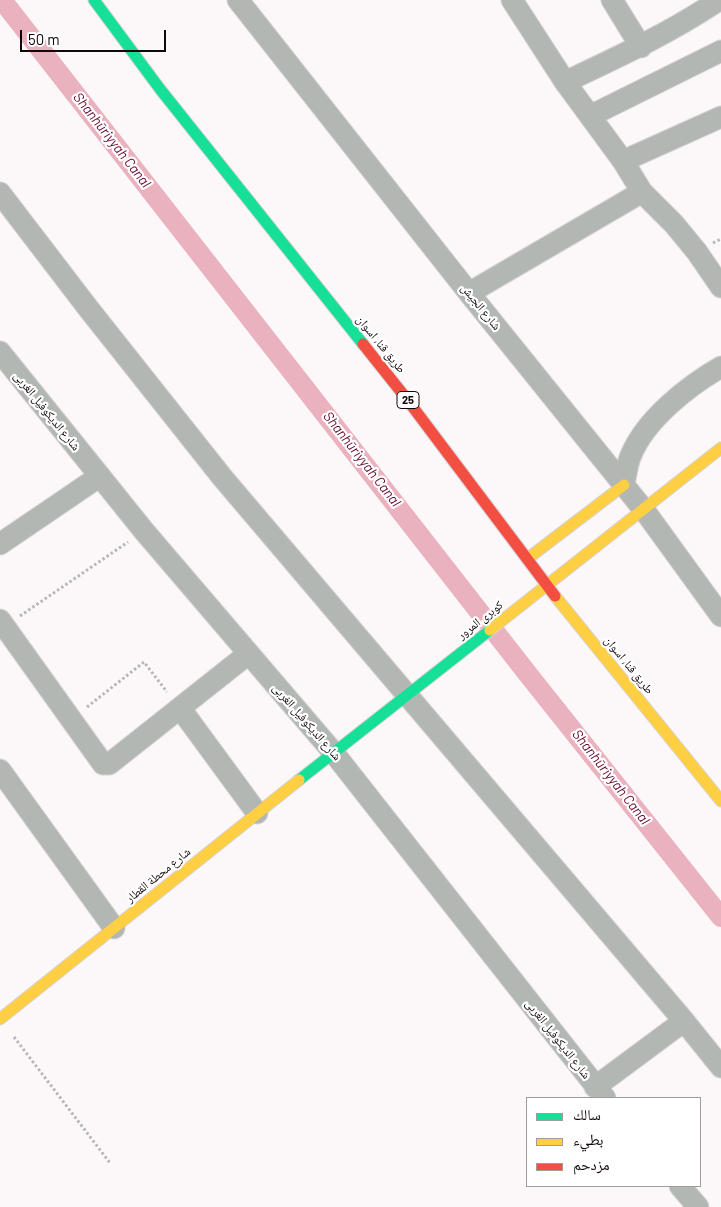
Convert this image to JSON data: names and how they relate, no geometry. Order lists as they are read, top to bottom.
{
  "streets": {
    "main road": [
      "طريق قنا, اسوان",
      "25",
      "كوبرى المرور",
      "شارع محطة القطار"
    ],
    "street": ["شارع الجيش", "شارع الديكوفيل الغربى"]
  },
  "crossings": [
    ["شارع الجيش", "كوبرى المرور"],
    ["طريق قنا, اسوان", "كوبرى المرور"],
    ["شارع الديكوفيل الغربى", "كوبرى المرور"],
    ["شارع الديكوفيل الغربى", "شارع محطة القطار"],
    ["كوبرى المرور", "شارع محطة القطار"]
  ],
  "water": ["Shanhūriyyah Canal"],
  "legend": ["سالك", "بطيء", "مزدحم"],
  "scale_bar": "50 m"
}
